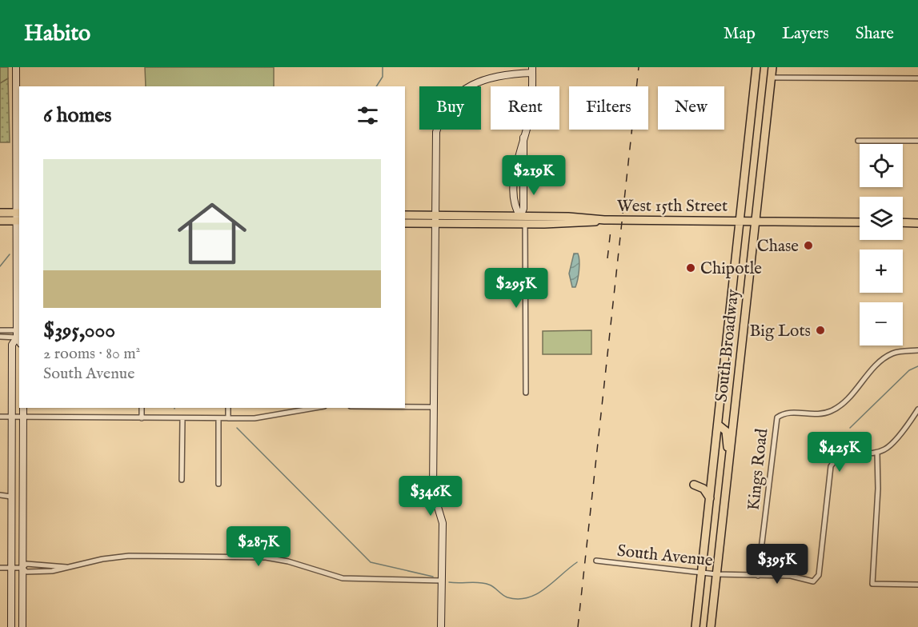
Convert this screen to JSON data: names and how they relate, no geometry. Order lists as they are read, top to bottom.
{
  "streets": {
    "main road": ["West 15th Street", "South Broadway"],
    "street": ["Kings Road", "South Avenue"]
  },
  "crossings": [
    ["West 15th Street", "South Broadway"],
    ["South Broadway", "South Avenue"],
    ["Kings Road", "South Avenue"]
  ],
  "places": ["Chase", "Chipotle", "Big Lots"],
  "page": {
    "header": "Habito",
    "nav": ["Map", "Layers", "Share"],
    "chip": [
      "Buy",
      "Rent",
      "Filters",
      "New"
    ],
    "heading": "6 homes",
    "map_buttons": ["+", "−"],
    "list": [
      {
        "name": "$395,000",
        "note": "2 rooms · 80 m² · South Avenue"
      }
    ],
    "price": [
      "$219K",
      "$295K",
      "$425K",
      "$346K",
      "$287K",
      "$395K"
    ]
  }
}
